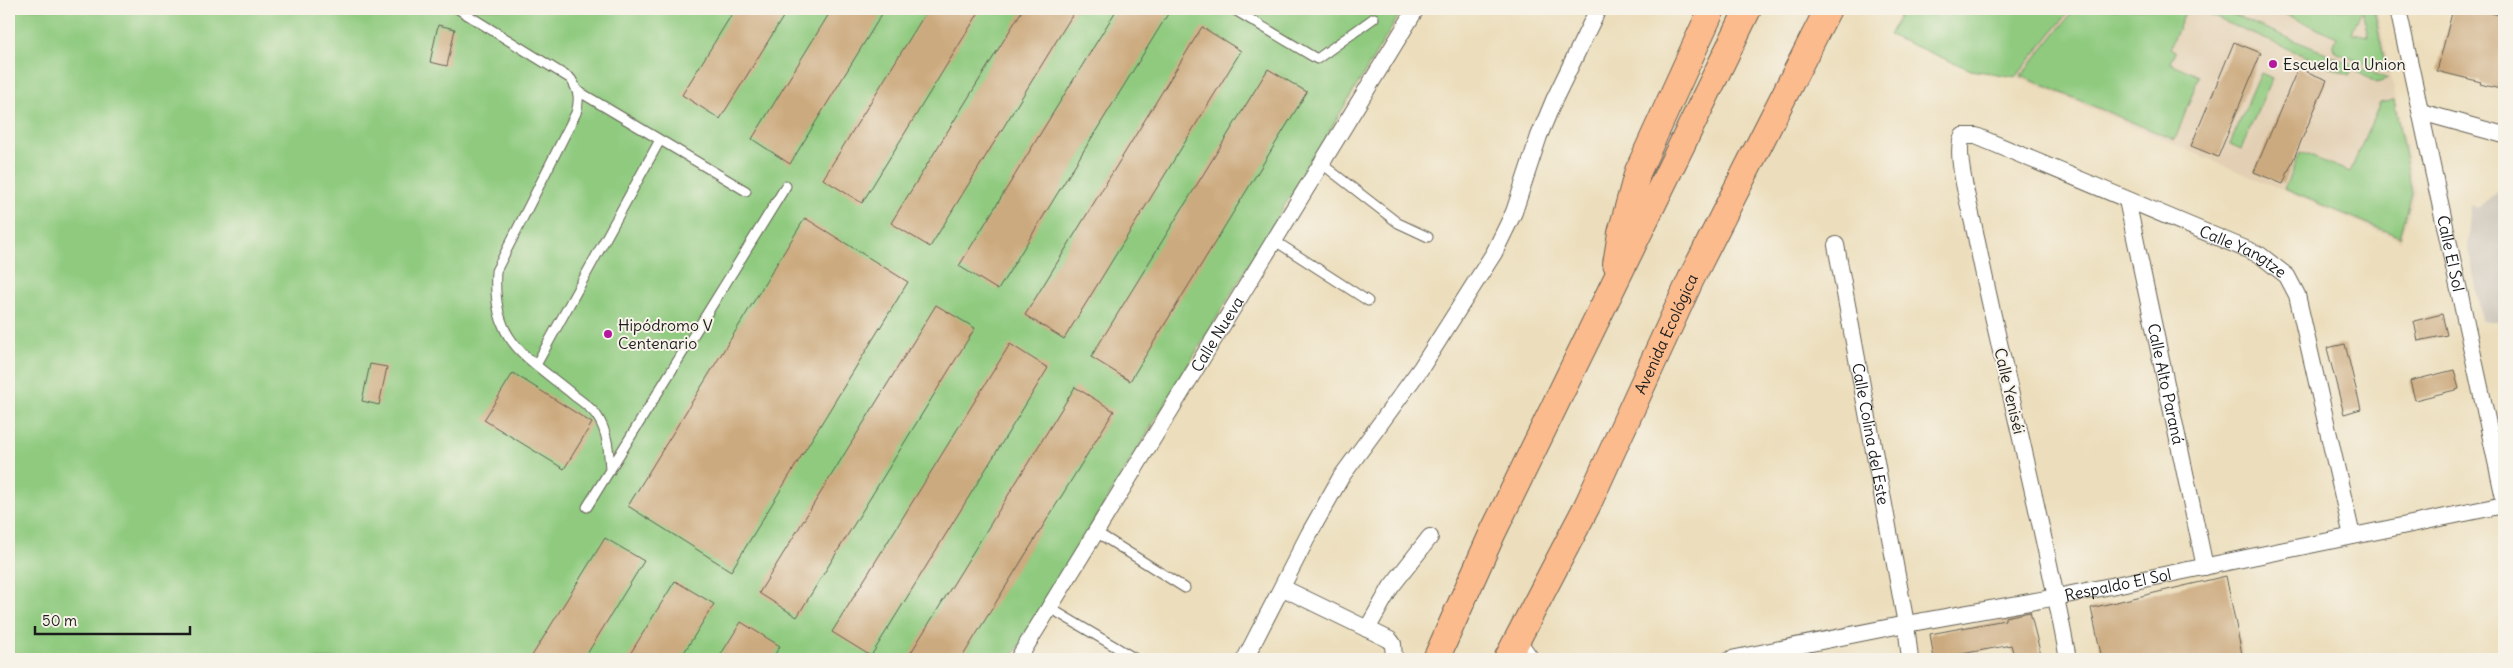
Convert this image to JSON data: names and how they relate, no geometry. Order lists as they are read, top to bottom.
{
  "streets": {
    "main road": ["Avenida Ecológica"],
    "street": [
      "Calle Yangtze",
      "Calle El Sol",
      "Calle Nueva",
      "Calle Alto Paraná",
      "Calle Yeniséi",
      "Calle Colina del Este",
      "Respaldo El Sol"
    ]
  },
  "crossings": [
    ["Calle Yangtze", "Calle Alto Paraná"],
    ["Calle Yangtze", "Calle Yeniséi"],
    ["Calle Yangtze", "Respaldo El Sol"],
    ["Calle Alto Paraná", "Respaldo El Sol"],
    ["Calle Yeniséi", "Respaldo El Sol"],
    ["Calle Colina del Este", "Respaldo El Sol"]
  ],
  "places": ["Escuela La Union", "Hipódromo V Centenario"],
  "scale_bar": "50 m"
}
